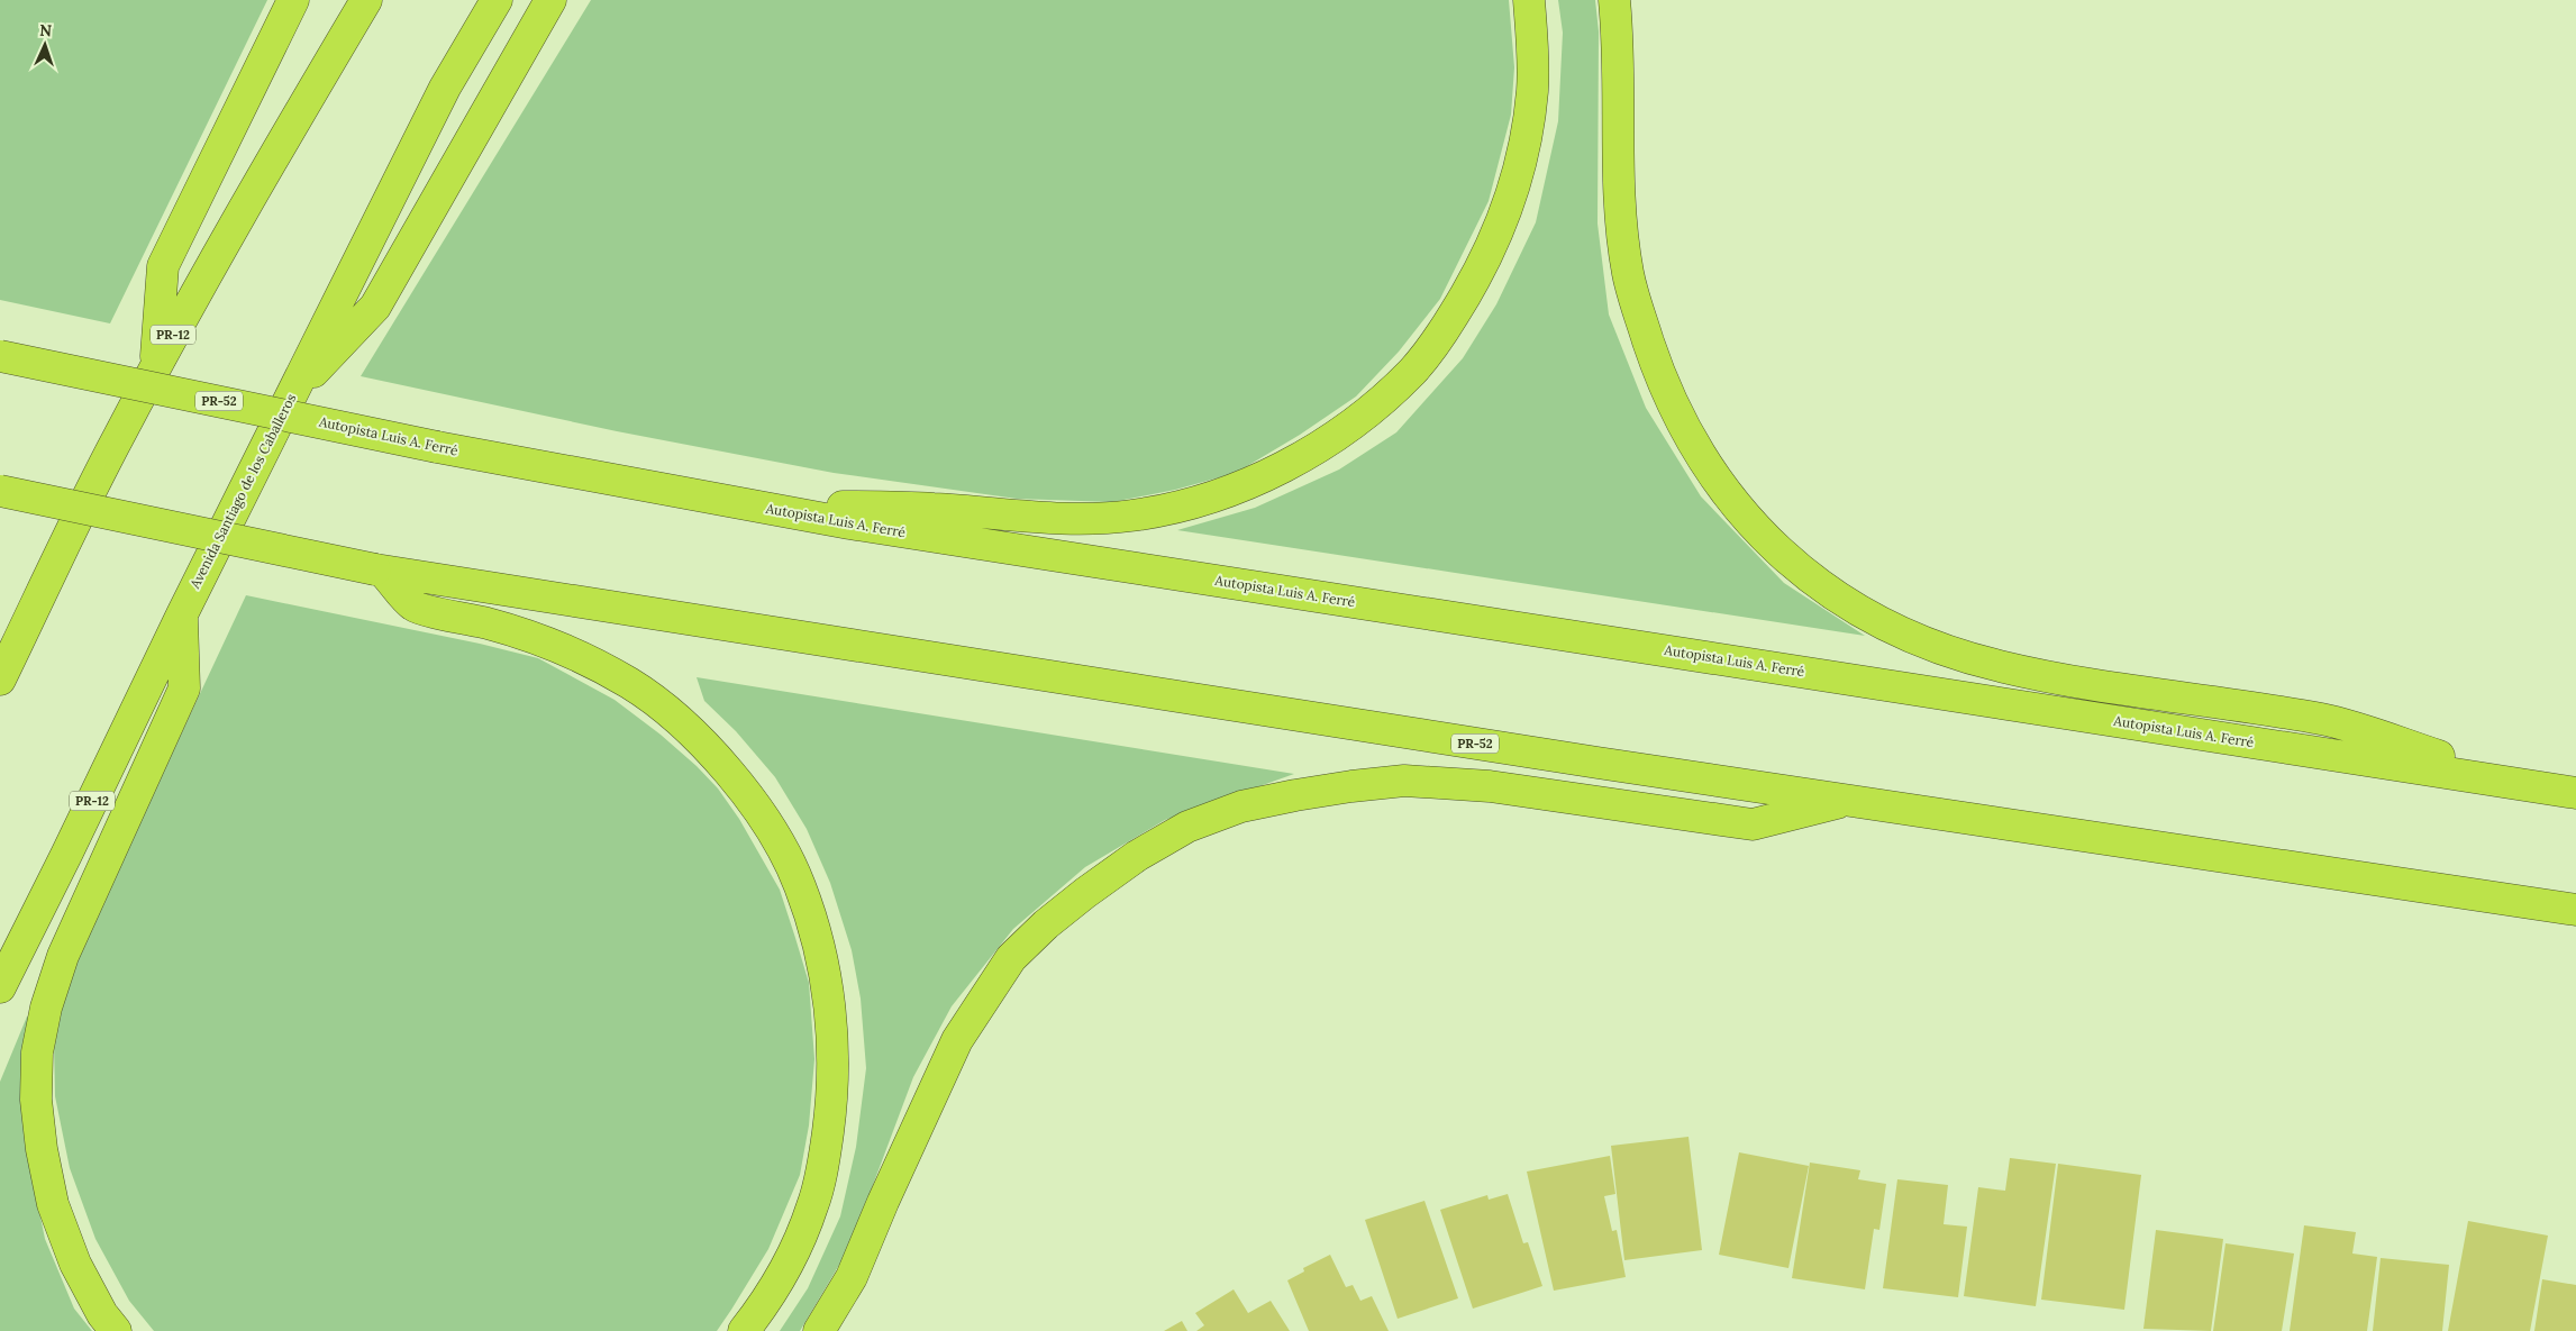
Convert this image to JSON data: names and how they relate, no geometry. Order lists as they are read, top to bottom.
{
  "streets": {
    "highway": [
      "PR-12",
      "PR-52",
      "Autopista Luis A. Ferré",
      "Avenida Santiago de los Caballeros"
    ]
  },
  "north": "top"
}
